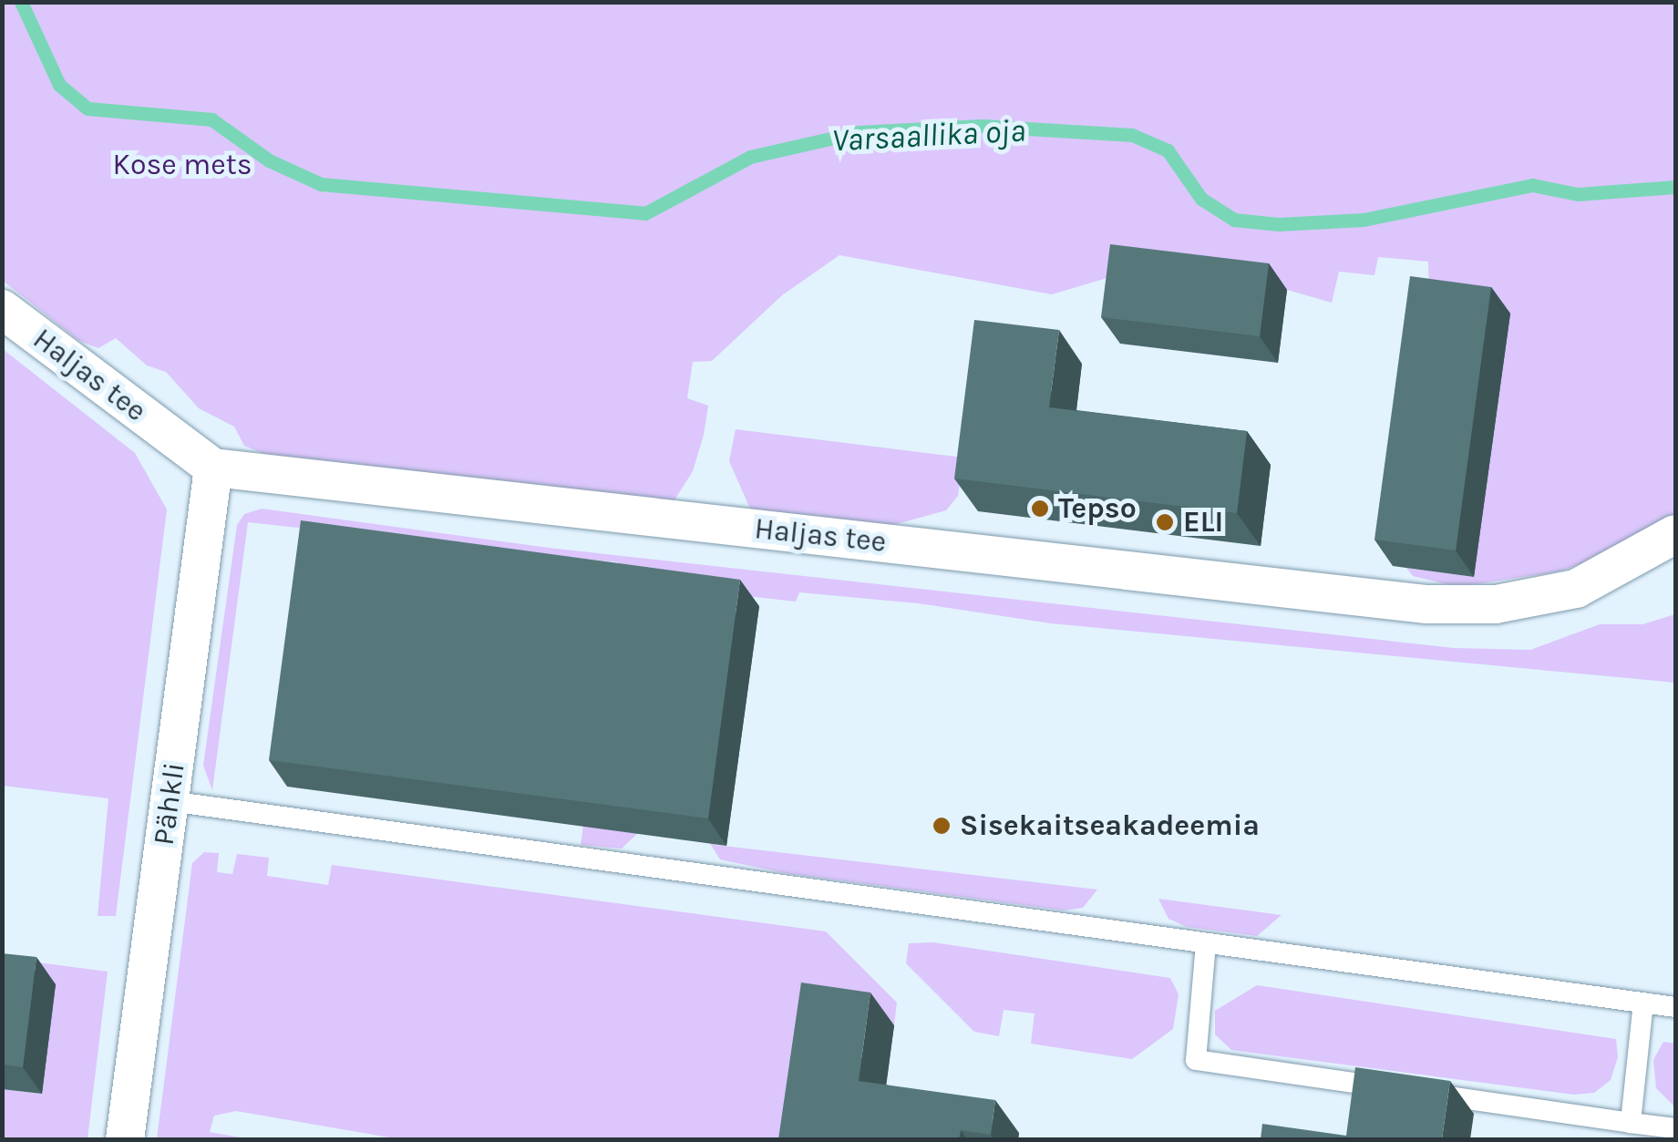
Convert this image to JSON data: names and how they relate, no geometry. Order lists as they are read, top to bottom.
{
  "streets": {
    "street": ["Haljas tee", "Pähkli"]
  },
  "crossings": [
    ["Haljas tee", "Pähkli"]
  ],
  "water": ["Varsaallika oja"],
  "parks": ["Kose mets"],
  "places": ["Tepso", "ELI", "Sisekaitseakadeemia"]
}
